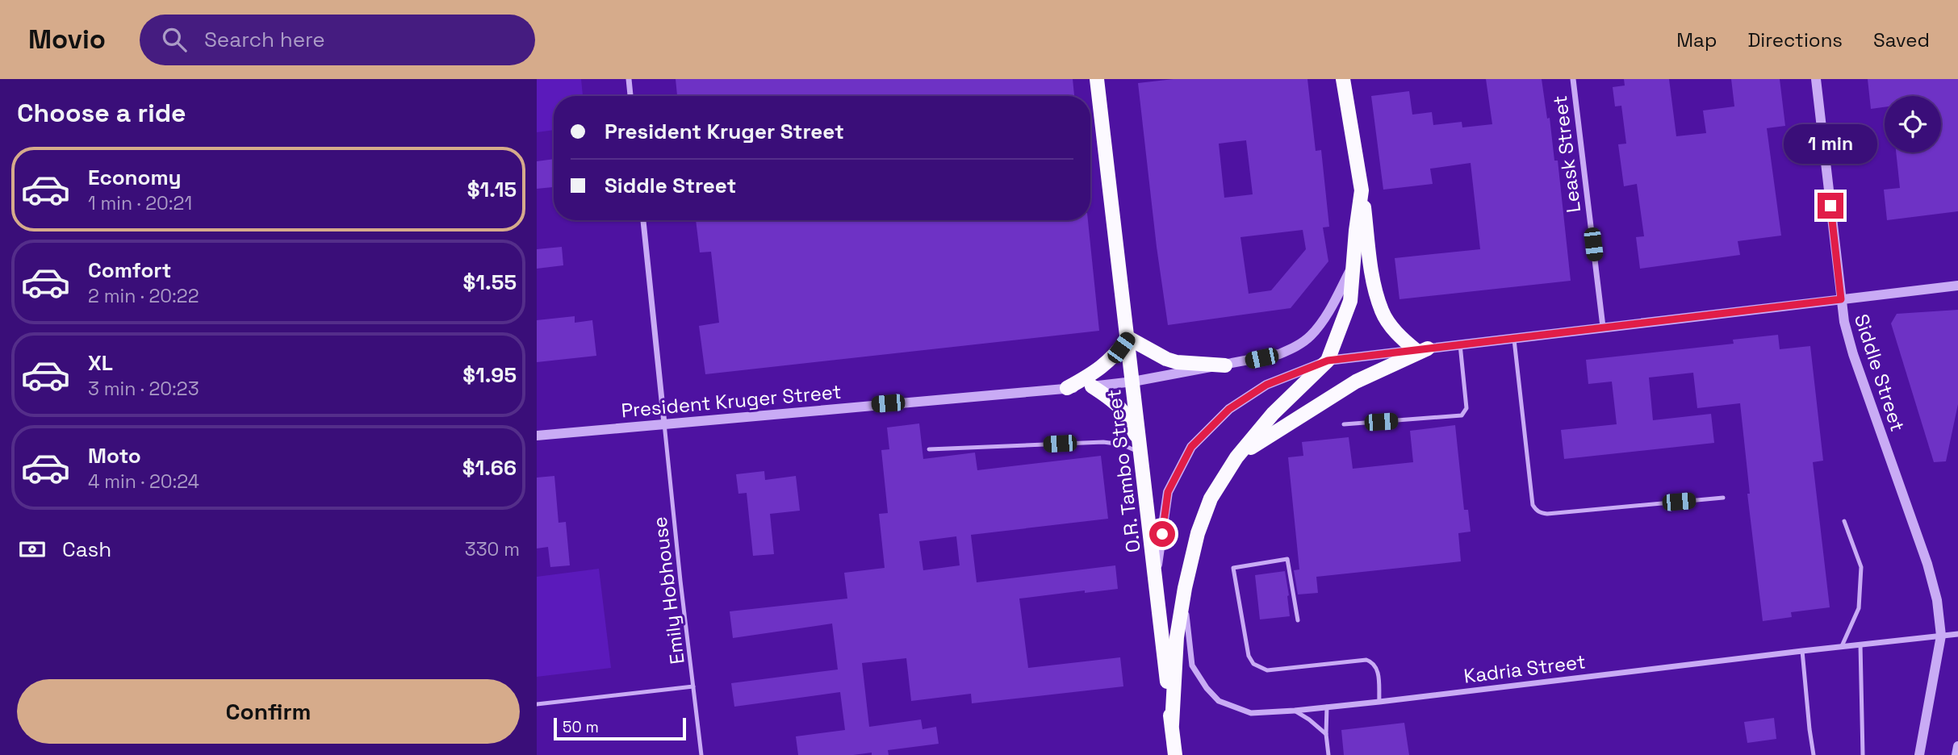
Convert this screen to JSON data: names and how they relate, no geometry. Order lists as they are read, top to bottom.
{
  "streets": {
    "main road": ["O.R. Tambo Street"],
    "street": [
      "Leask Street",
      "Siddle Street",
      "President Kruger Street",
      "Kadria Street"
    ],
    "lane": ["Emily Hobhouse"]
  },
  "crossings": [
    ["Siddle Street", "Kadria Street"],
    ["President Kruger Street", "O.R. Tambo Street"],
    ["President Kruger Street", "Emily Hobhouse"],
    ["O.R. Tambo Street", "Kadria Street"]
  ],
  "scale_bar": "50 m",
  "page": {
    "header": "Movio",
    "search": "Search here",
    "nav": ["Map", "Directions", "Saved"],
    "heading": "Choose a ride",
    "banner": ["President Kruger Street", "Siddle Street"],
    "bubble": "1 min",
    "list": [
      {
        "name": "Economy",
        "note": "1 min · 20:21",
        "value": "$1.15"
      },
      {
        "name": "Comfort",
        "note": "2 min · 20:22",
        "value": "$1.55"
      },
      {
        "name": "XL",
        "note": "3 min · 20:23",
        "value": "$1.95"
      },
      {
        "name": "Moto",
        "note": "4 min · 20:24",
        "value": "$1.66"
      }
    ],
    "pay": ["Cash", "330 m"],
    "buttons": "Confirm",
    "scale": "50 m"
  }
}
